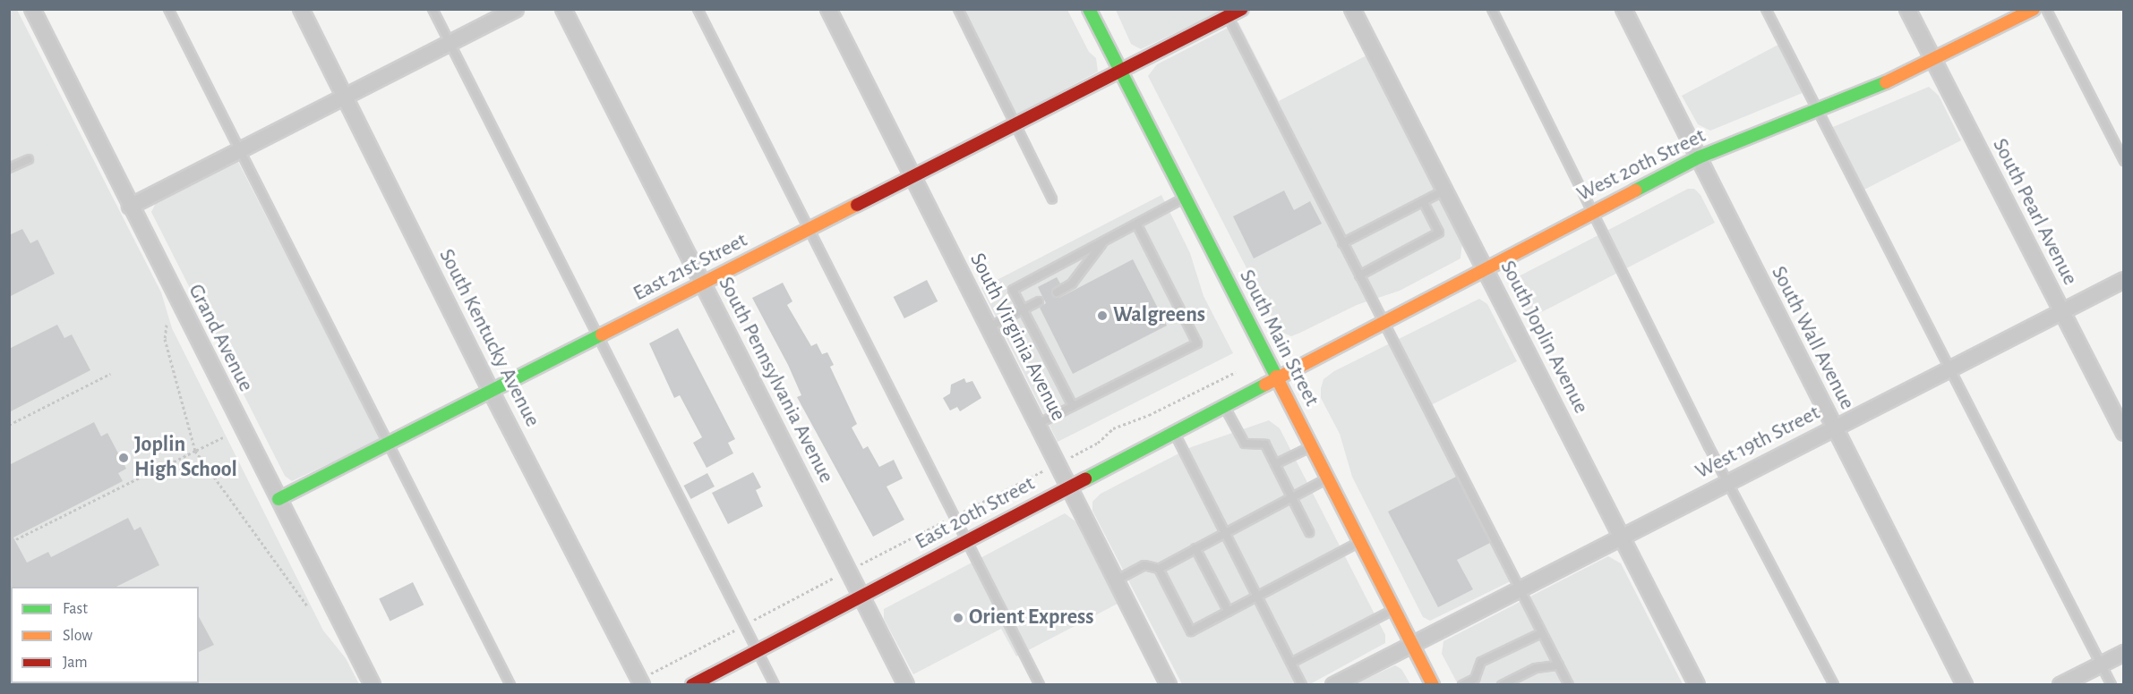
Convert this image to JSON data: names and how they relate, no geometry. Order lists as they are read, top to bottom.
{
  "streets": {
    "main road": [
      "West 20th Street",
      "East 21st Street",
      "South Main Street",
      "East 20th Street"
    ],
    "street": [
      "South Pearl Avenue",
      "South Virginia Avenue",
      "South Joplin Avenue",
      "Grand Avenue",
      "South Kentucky Avenue",
      "South Wall Avenue",
      "South Pennsylvania Avenue",
      "West 19th Street"
    ]
  },
  "crossings": [
    ["West 20th Street", "South Pearl Avenue"],
    ["West 20th Street", "South Joplin Avenue"],
    ["West 20th Street", "South Main Street"],
    ["West 20th Street", "South Wall Avenue"],
    ["West 20th Street", "East 20th Street"],
    ["South Pearl Avenue", "West 19th Street"],
    ["East 21st Street", "South Virginia Avenue"],
    ["East 21st Street", "Grand Avenue"],
    ["East 21st Street", "South Kentucky Avenue"],
    ["East 21st Street", "South Main Street"],
    ["East 21st Street", "South Pennsylvania Avenue"],
    ["South Virginia Avenue", "East 20th Street"],
    ["South Joplin Avenue", "West 19th Street"],
    ["South Main Street", "West 19th Street"],
    ["South Main Street", "East 20th Street"],
    ["South Wall Avenue", "West 19th Street"],
    ["South Pennsylvania Avenue", "East 20th Street"]
  ],
  "places": ["Walgreens", "Joplin High School", "Orient Express"],
  "legend": ["Fast", "Slow", "Jam"]
}
